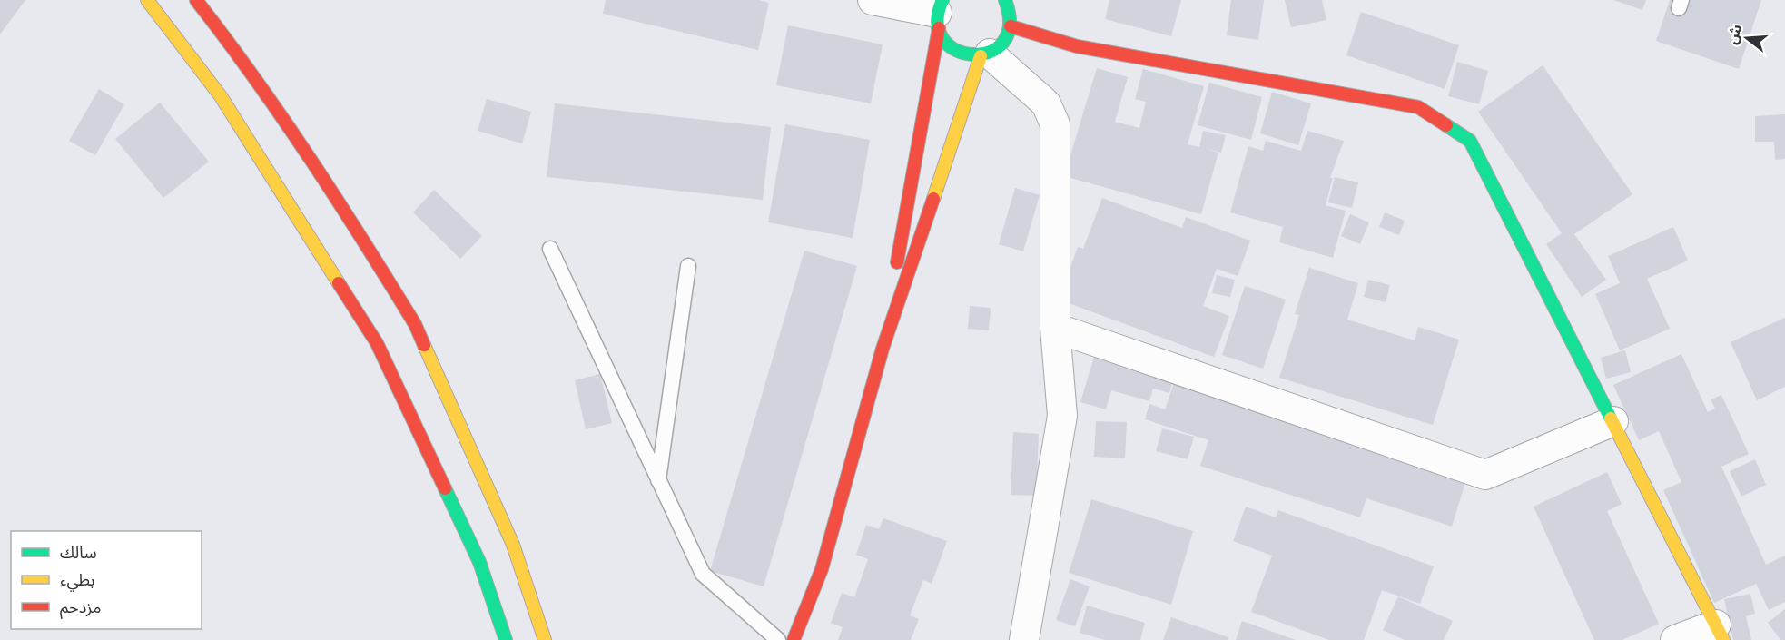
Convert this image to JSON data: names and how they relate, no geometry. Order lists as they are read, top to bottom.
{
  "legend": ["سالك", "بطيء", "مزدحم"],
  "north": "left"
}
